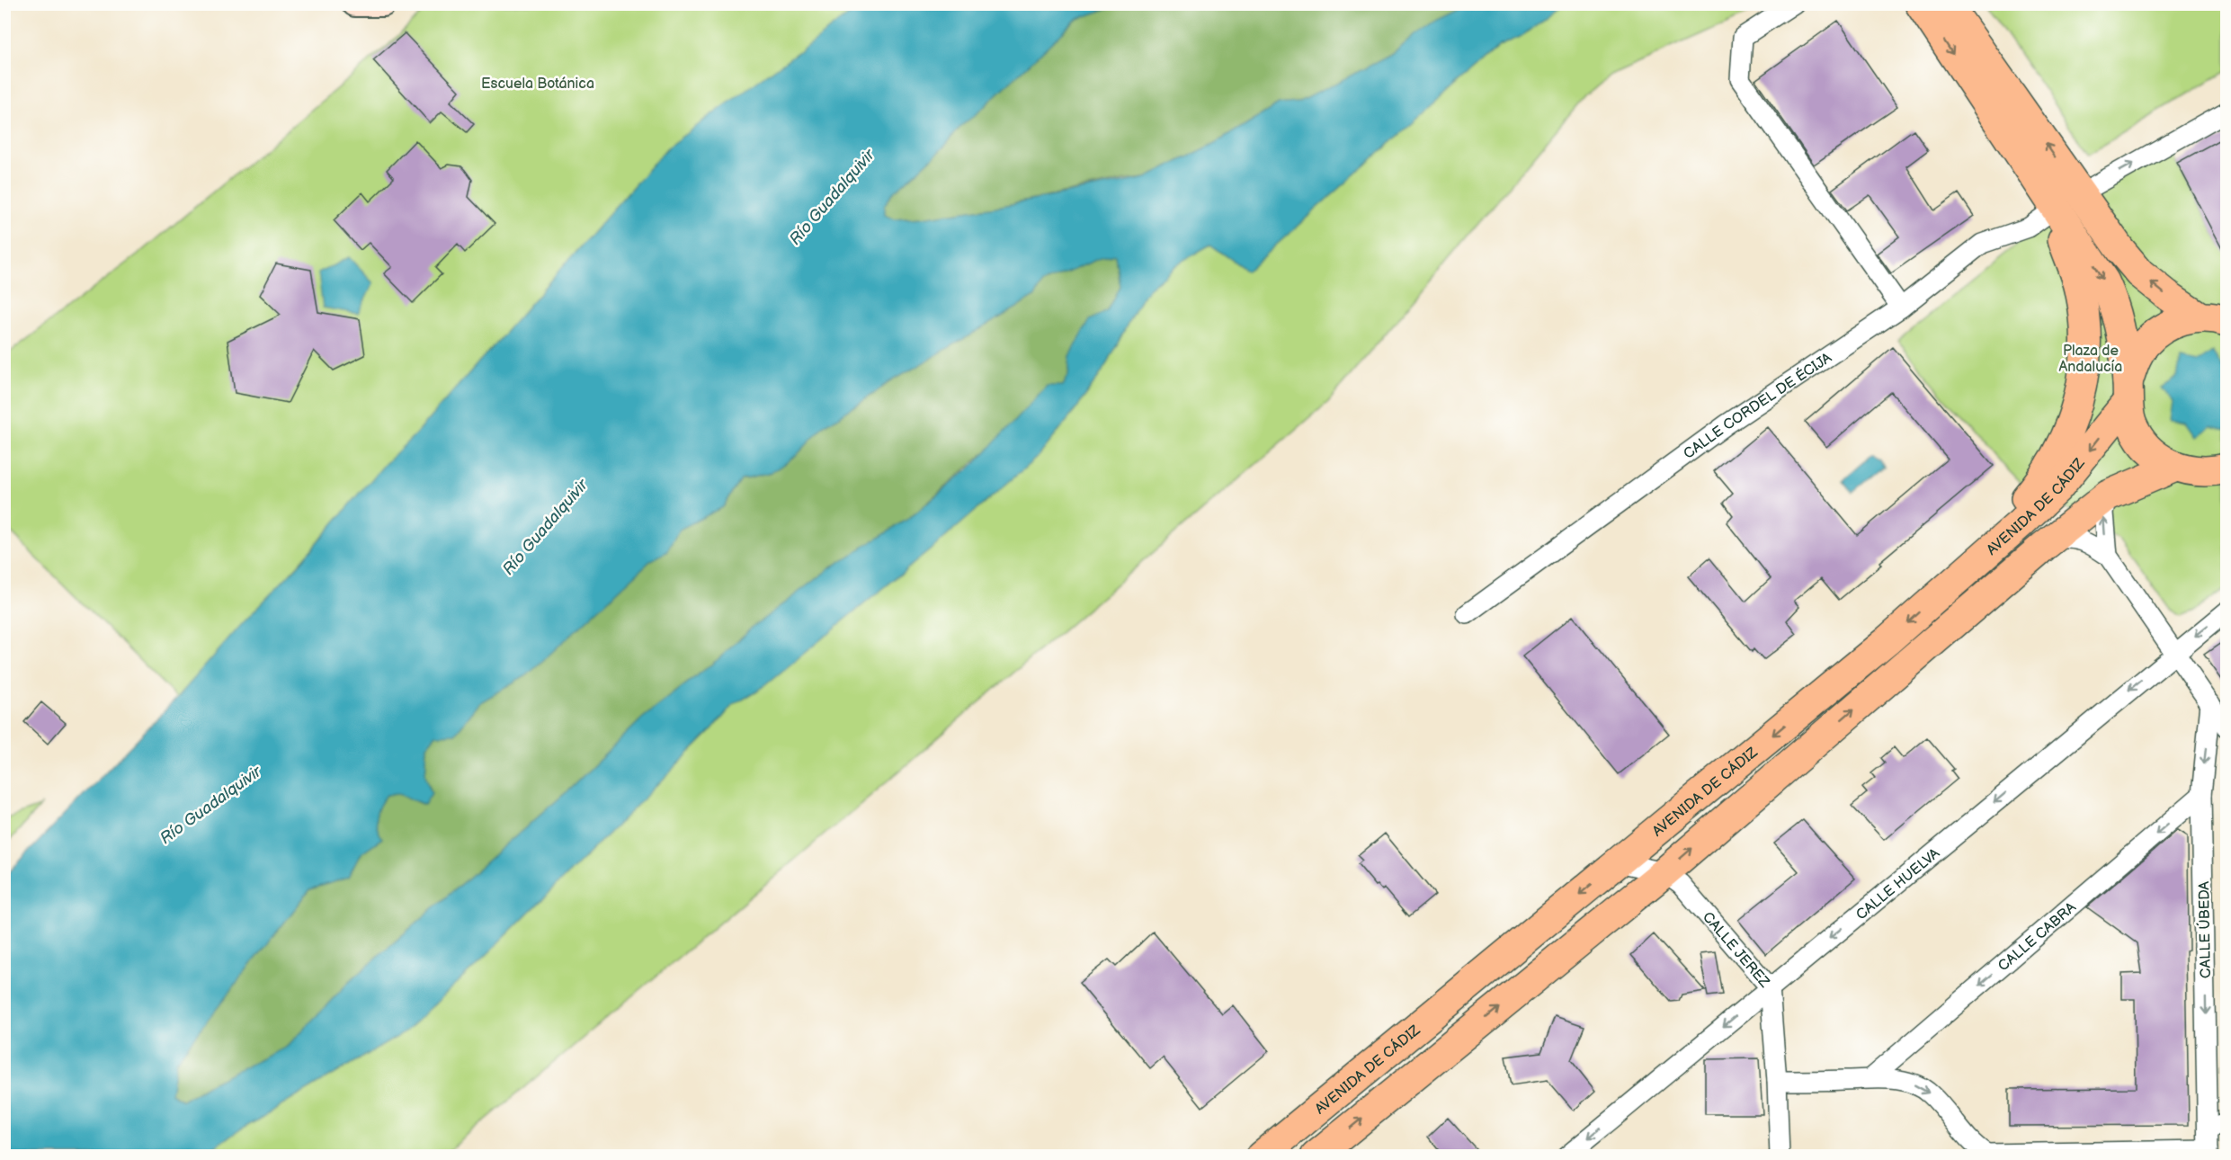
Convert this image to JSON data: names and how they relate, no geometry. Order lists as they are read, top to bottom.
{
  "streets": {
    "main road": ["AVENIDA DE CÁDIZ"],
    "street": [
      "CALLE CORDEL DE ÉCIJA",
      "CALLE HUELVA",
      "CALLE ÚBEDA",
      "CALLE CABRA",
      "CALLE JEREZ"
    ]
  },
  "crossings": [
    ["AVENIDA DE CÁDIZ", "CALLE JEREZ"],
    ["CALLE HUELVA", "CALLE JEREZ"],
    ["CALLE ÚBEDA", "CALLE CABRA"]
  ],
  "one_way": ["CALLE HUELVA", "CALLE ÚBEDA", "CALLE CABRA"],
  "water": ["Río Guadalquivir"],
  "parks": ["Escuela Botánica", "Plaza de Andalucía"]
}
